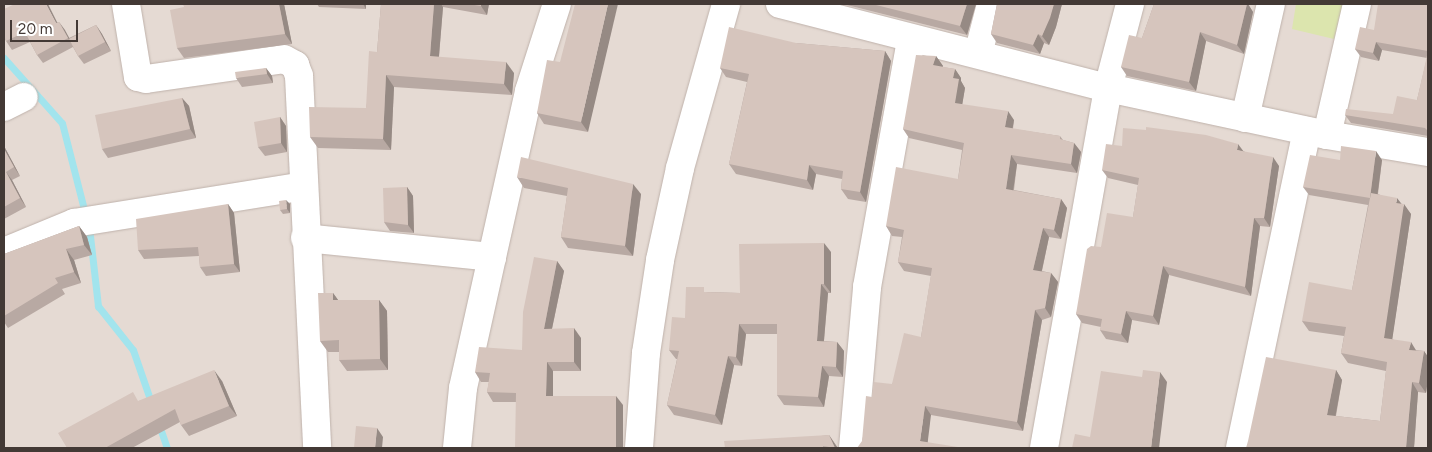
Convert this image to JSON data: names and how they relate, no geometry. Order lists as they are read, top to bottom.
{
  "scale_bar": "20 m"
}
